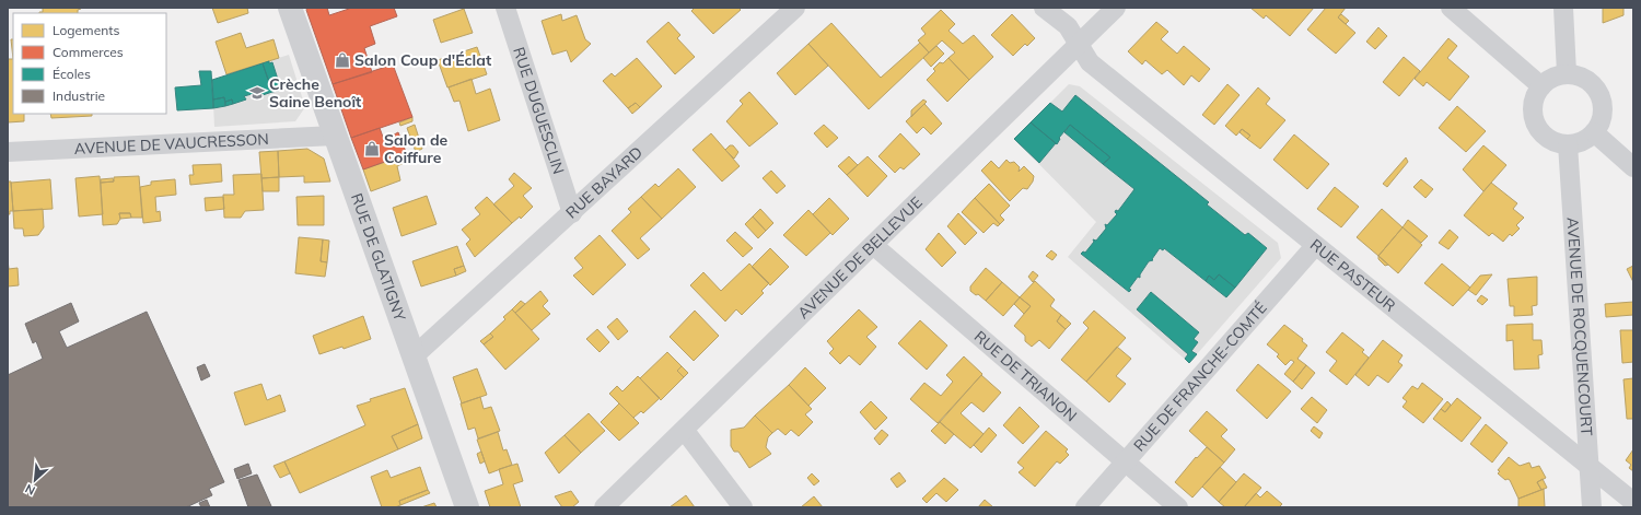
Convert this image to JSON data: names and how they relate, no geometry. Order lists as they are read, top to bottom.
{
  "streets": {
    "street": [
      "RUE DUGUESCLIN",
      "AVENUE DE VAUCRESSON",
      "RUE BAYARD",
      "RUE DE GLATIGNY",
      "AVENUE DE BELLEVUE",
      "RUE PASTEUR",
      "AVENUE DE ROCQUENCOURT",
      "RUE DE TRIANON",
      "RUE DE FRANCHE-COMTÉ"
    ]
  },
  "crossings": [
    ["RUE DUGUESCLIN", "RUE BAYARD"],
    ["AVENUE DE VAUCRESSON", "RUE DE GLATIGNY"],
    ["RUE BAYARD", "RUE DE GLATIGNY"],
    ["AVENUE DE BELLEVUE", "RUE PASTEUR"],
    ["AVENUE DE BELLEVUE", "RUE DE TRIANON"],
    ["RUE PASTEUR", "AVENUE DE ROCQUENCOURT"],
    ["RUE PASTEUR", "RUE DE FRANCHE-COMTÉ"],
    ["RUE DE TRIANON", "RUE DE FRANCHE-COMTÉ"]
  ],
  "places": {
    "shop": ["Salon Coup d'Éclat", "Salon de Coiffure"],
    "school or university": ["Crèche Saine Benoît"]
  },
  "legend": [
    "Logements",
    "Commerces",
    "Écoles",
    "Industrie"
  ],
  "north": "bottom left"
}
